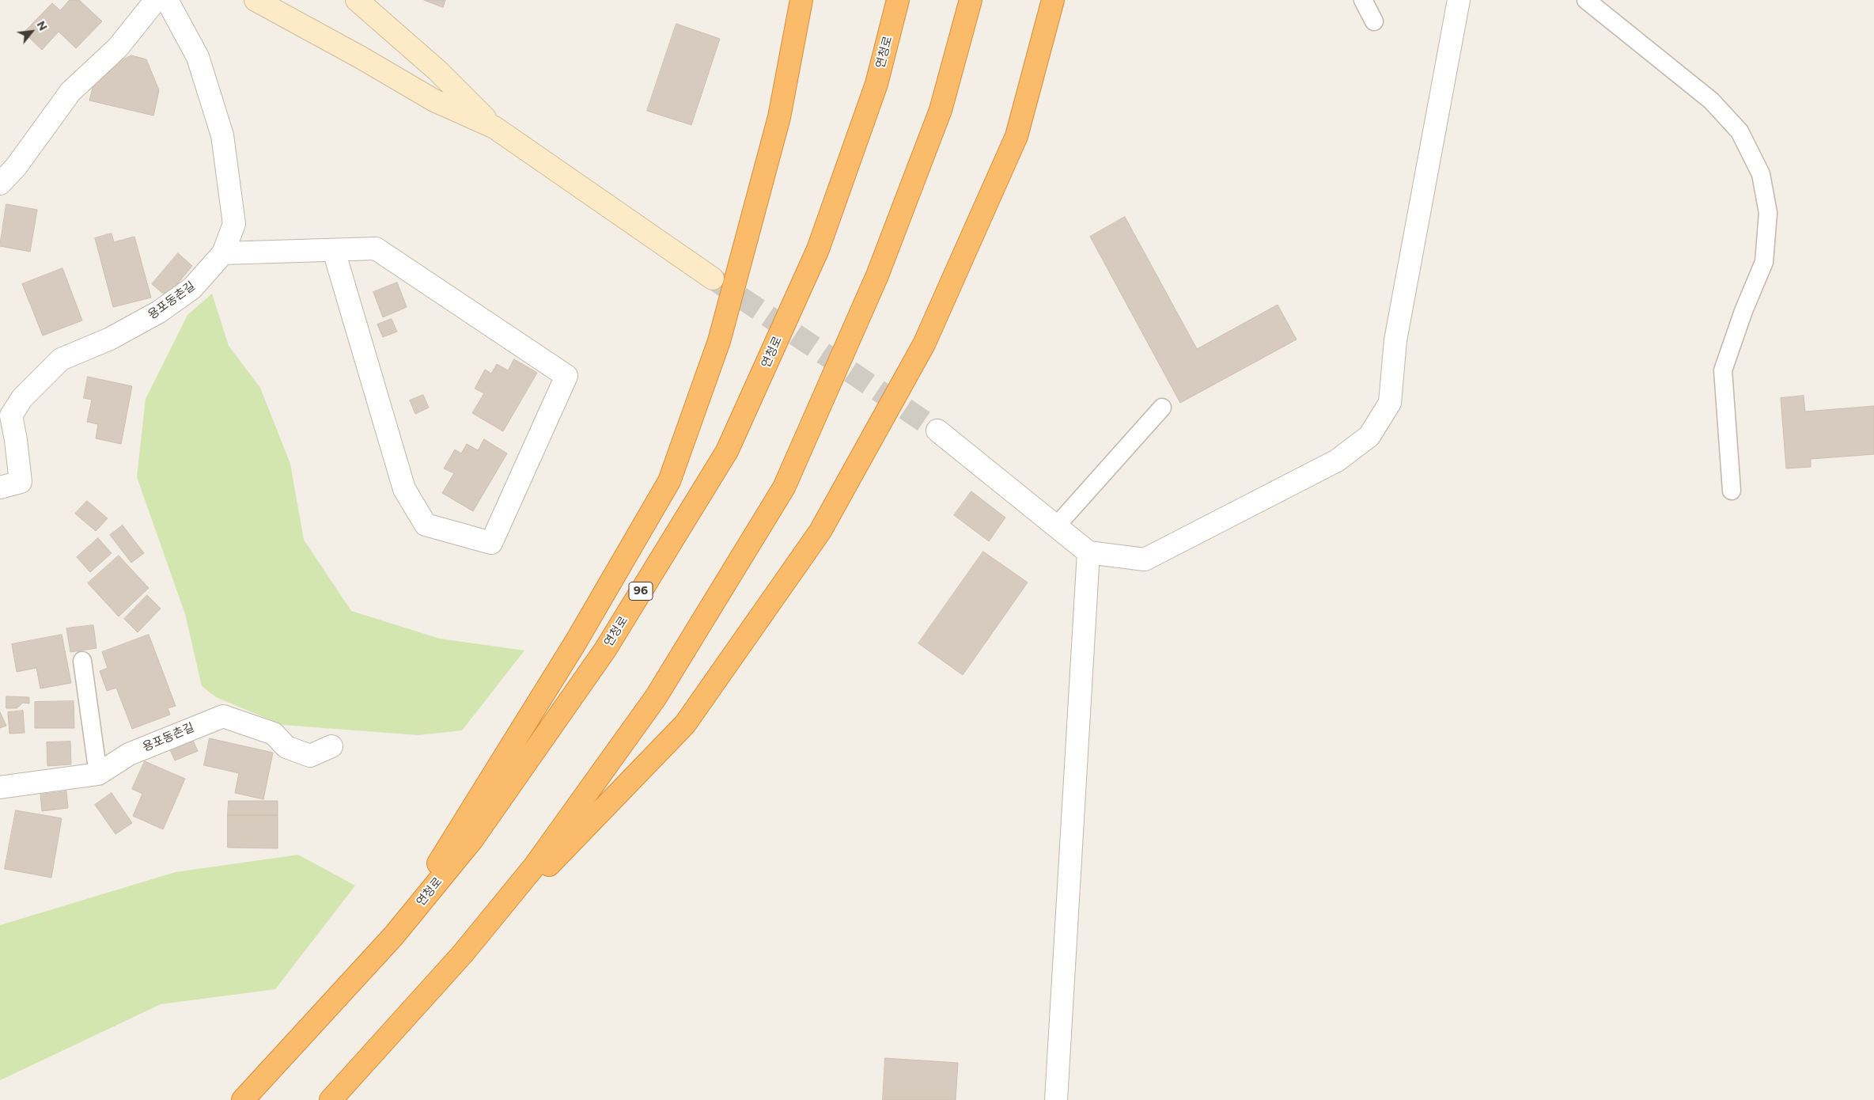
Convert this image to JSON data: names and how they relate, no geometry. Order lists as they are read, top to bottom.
{
  "streets": {
    "highway": ["연청로", "96"],
    "street": ["용포동촌길"]
  },
  "north": "top right"
}
